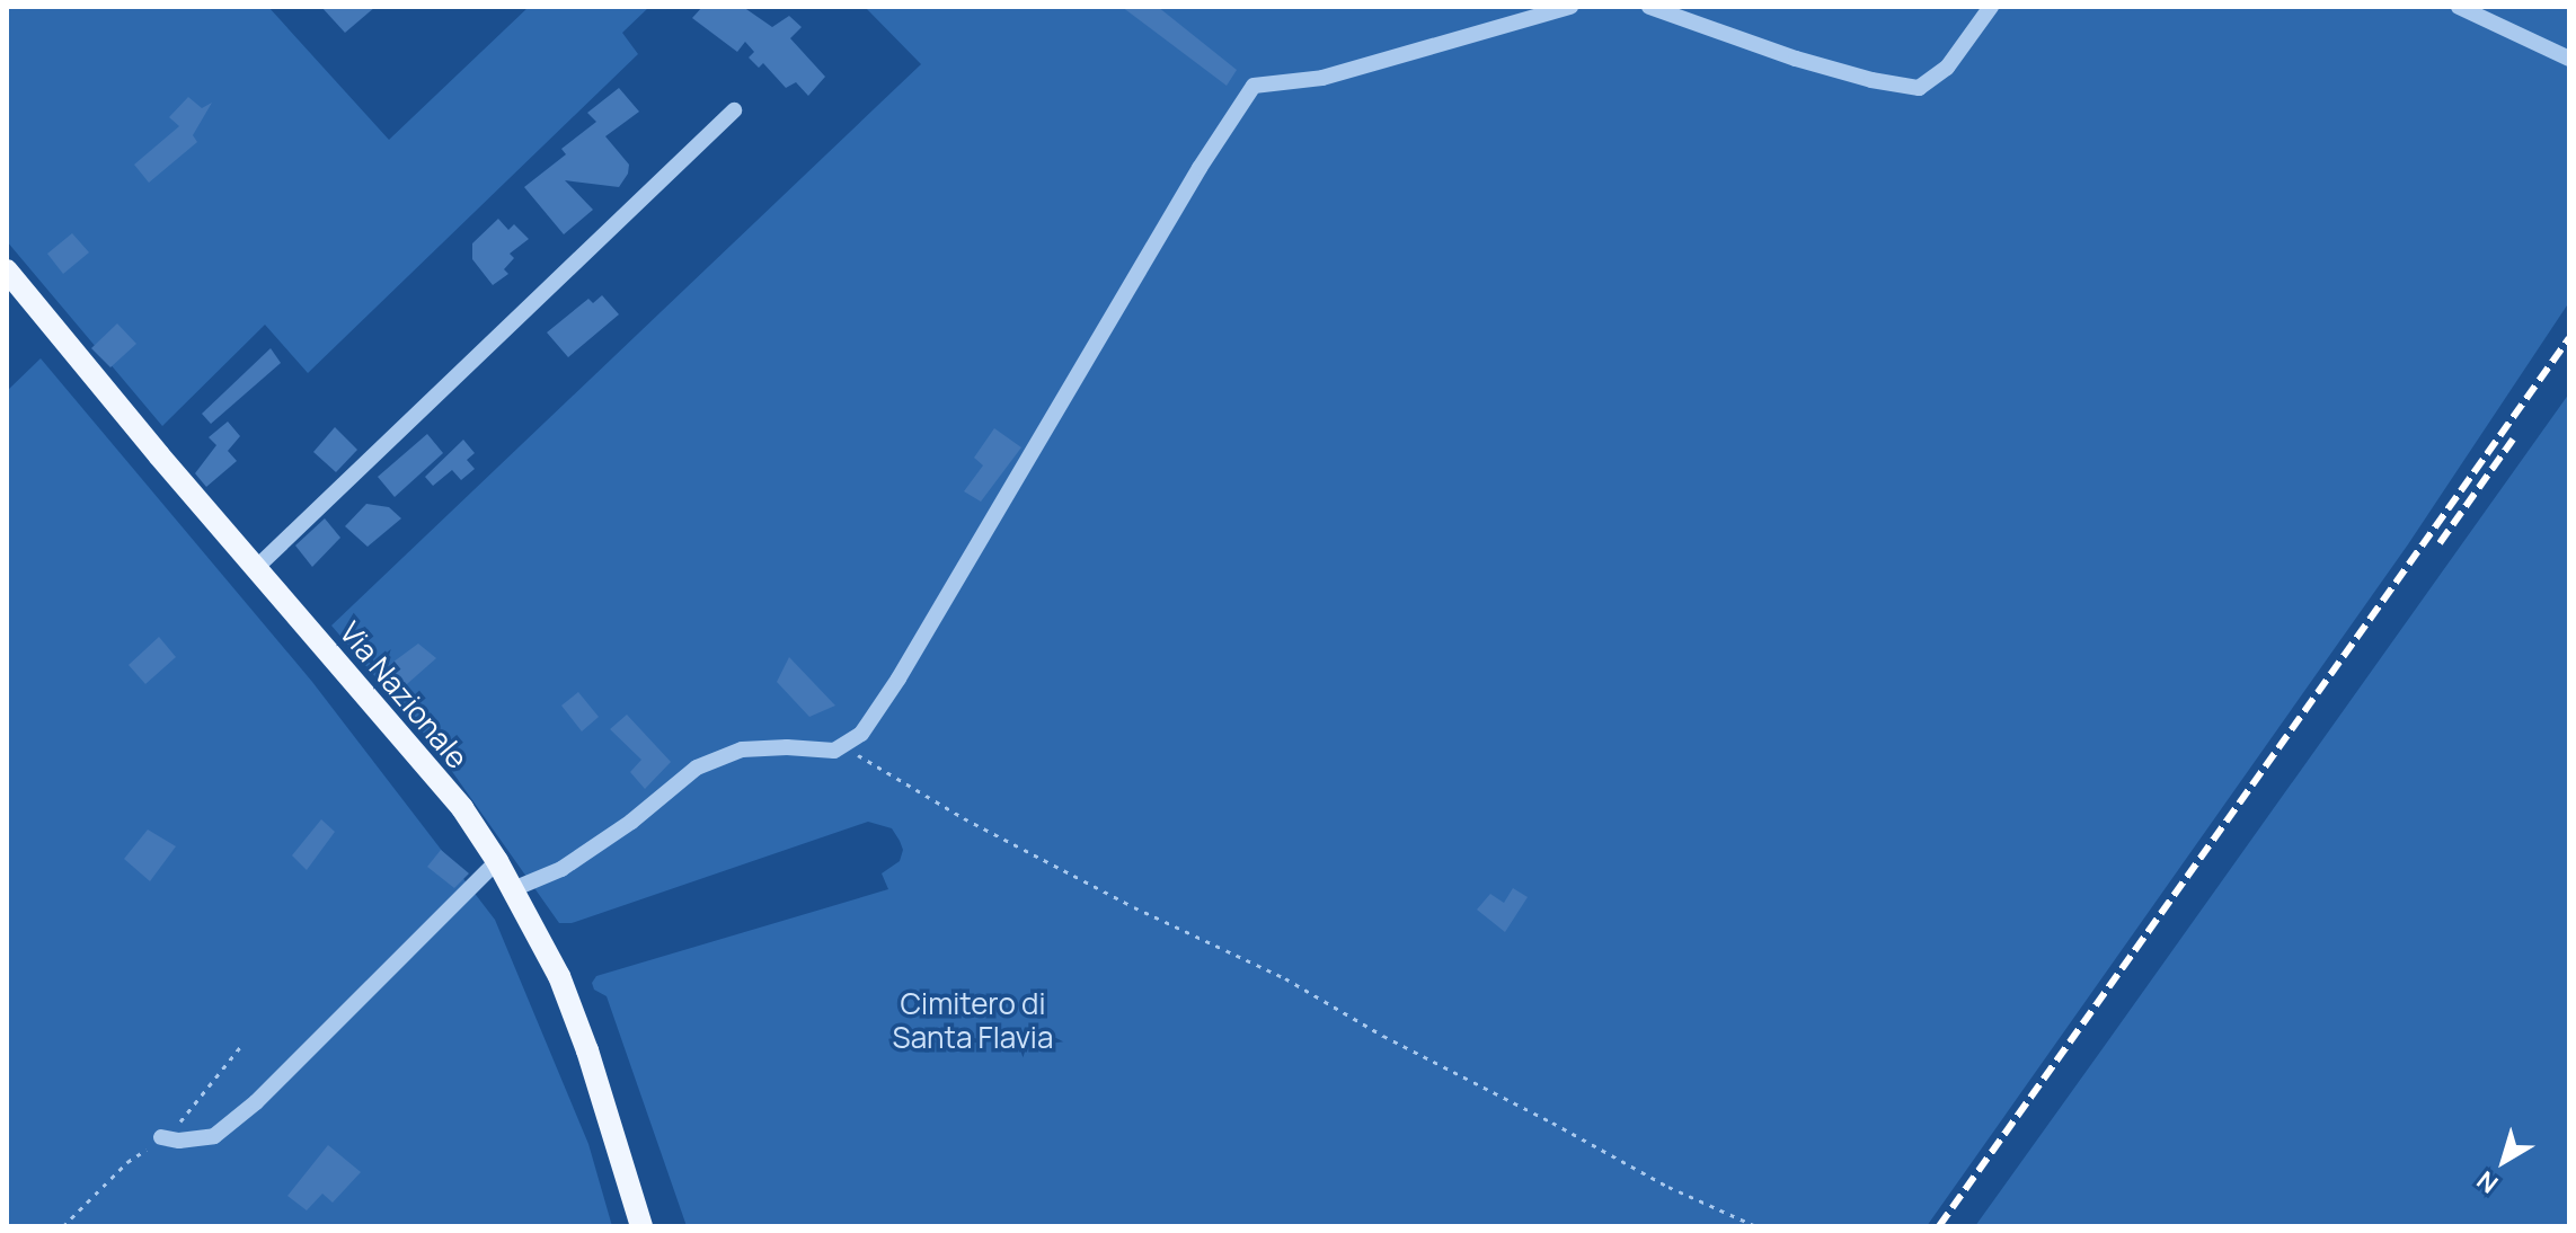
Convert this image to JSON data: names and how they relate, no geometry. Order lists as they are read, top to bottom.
{
  "streets": {
    "main road": ["Via Nazionale"]
  },
  "parks": ["Cimitero di Santa Flavia"],
  "north": "bottom left"
}
